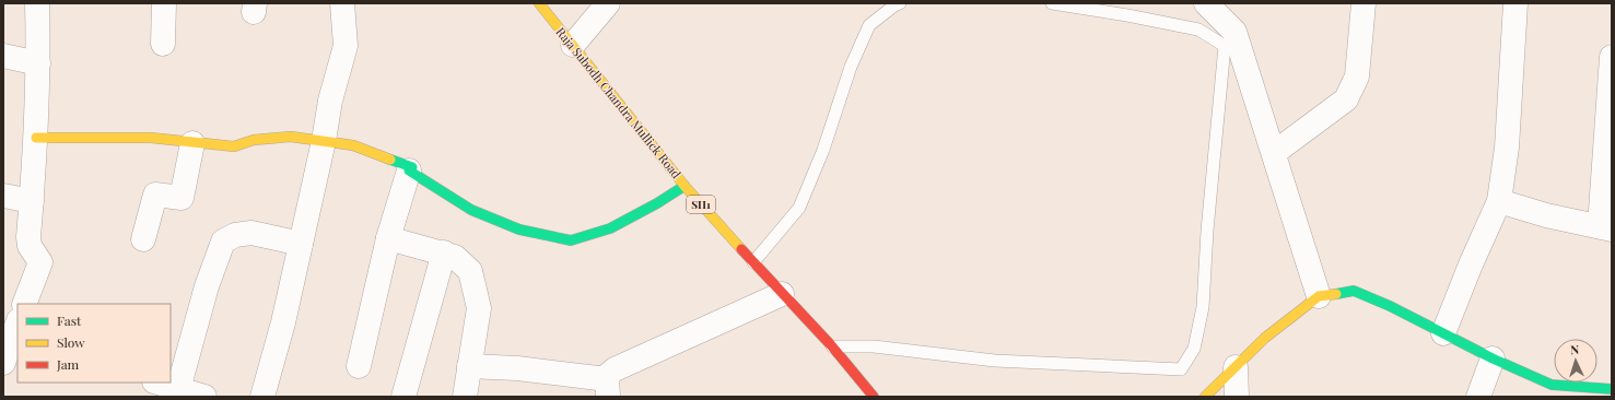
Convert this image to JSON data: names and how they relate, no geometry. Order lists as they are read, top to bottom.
{
  "streets": {
    "street": ["Raja Subodh Chandra Mullick Road", "SH1"]
  },
  "legend": ["Fast", "Slow", "Jam"],
  "north": "top"
}
